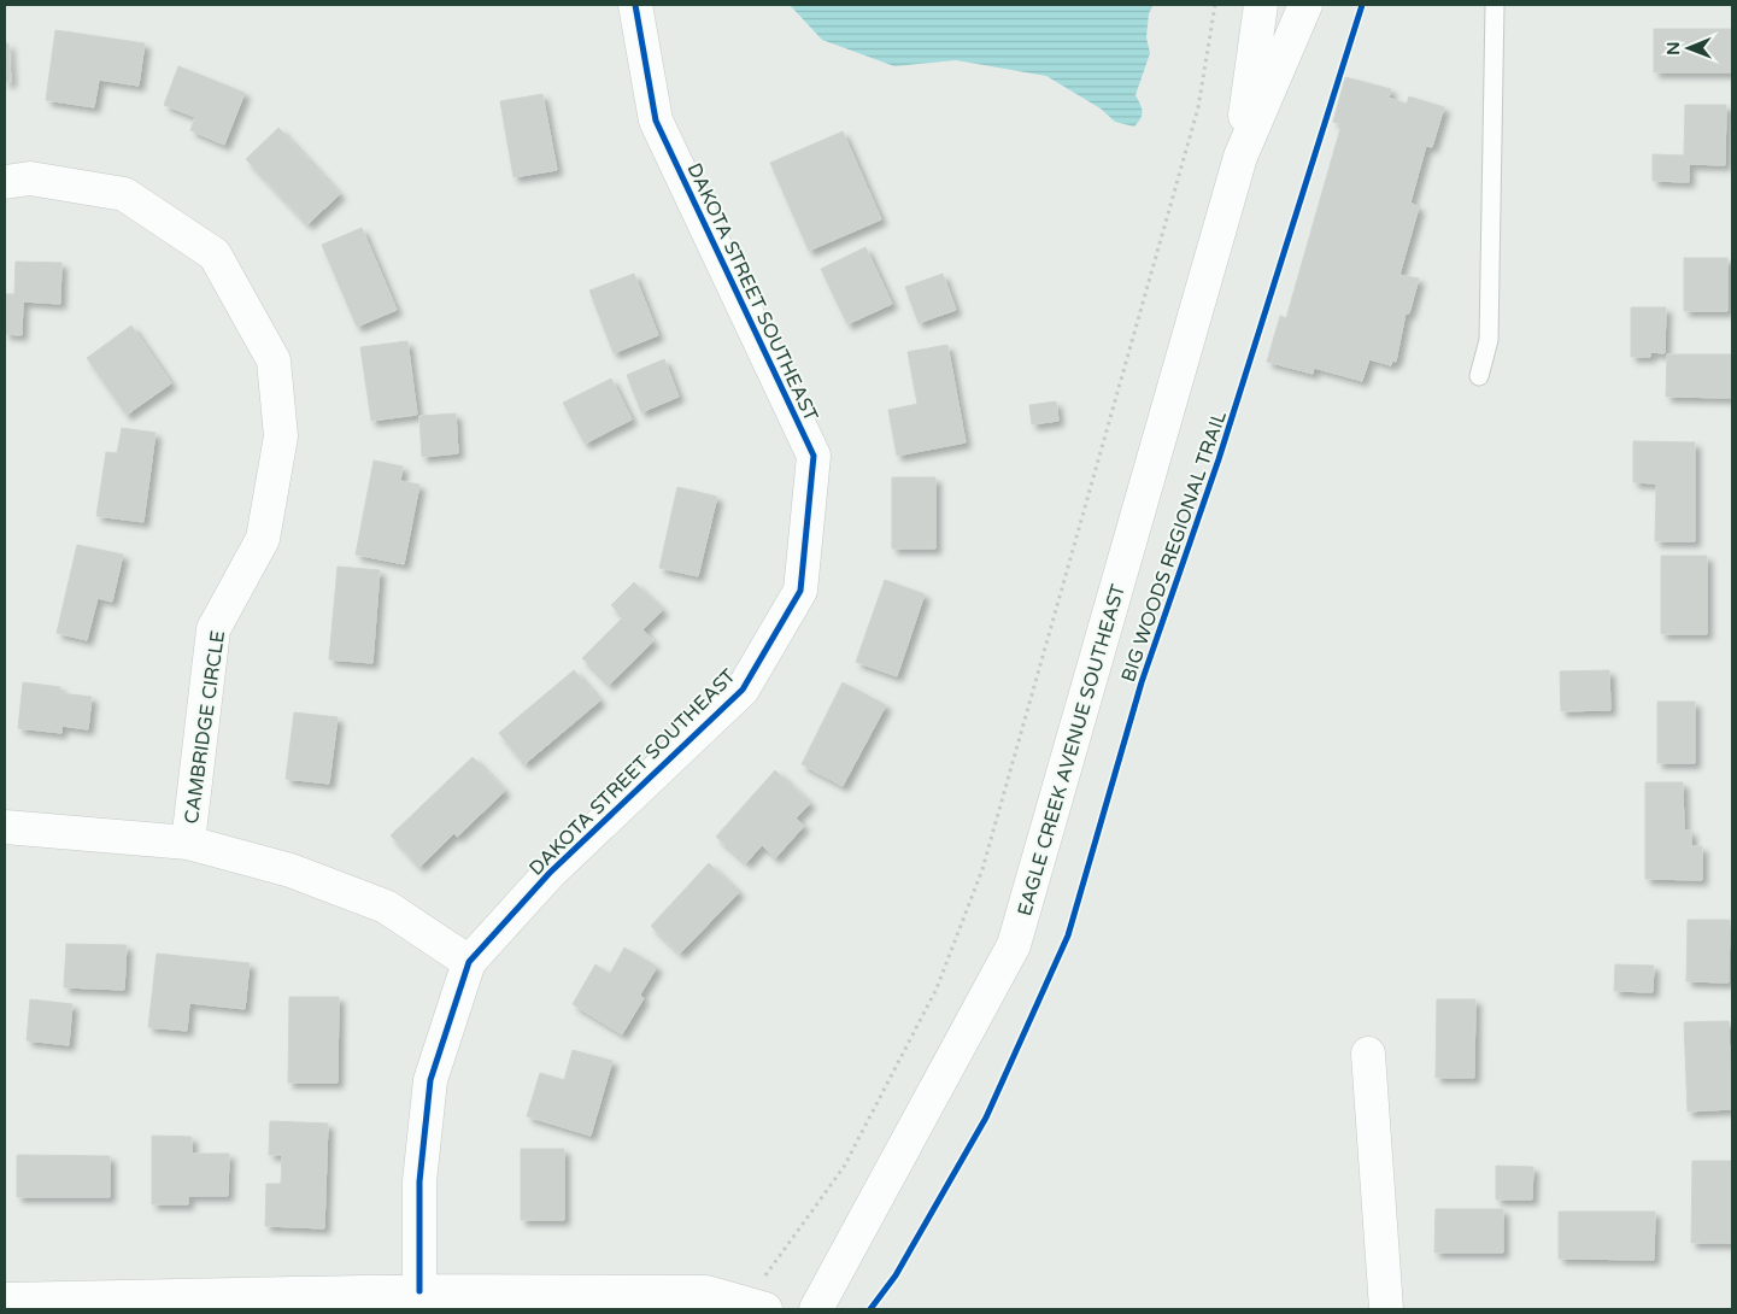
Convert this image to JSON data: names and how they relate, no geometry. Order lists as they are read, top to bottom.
{
  "streets": {
    "street": ["DAKOTA STREET SOUTHEAST", "CAMBRIDGE CIRCLE", "EAGLE CREEK AVENUE SOUTHEAST"],
    "cycle path": ["BIG WOODS REGIONAL TRAIL"]
  },
  "north": "left"
}
